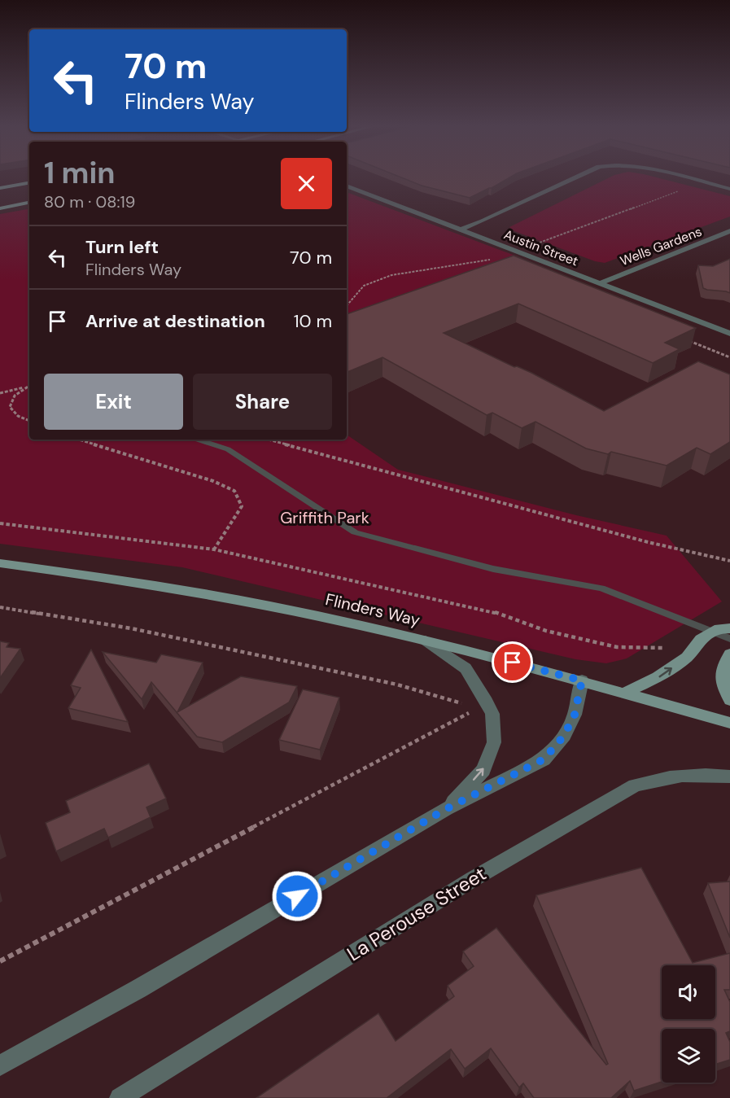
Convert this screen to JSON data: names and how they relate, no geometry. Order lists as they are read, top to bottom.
{
  "streets": {
    "street": [
      "Wells Gardens",
      "Austin Street",
      "Flinders Way",
      "La Perouse Street"
    ]
  },
  "crossings": [
    ["Wells Gardens", "Austin Street"]
  ],
  "parks": ["Griffith Park"],
  "page": {
    "turn": ["70 m", "Flinders Way"],
    "heading": ["1 min", "80 m · 08:19"],
    "list": [
      {
        "name": "Turn left",
        "note": "Flinders Way",
        "value": "70 m"
      },
      {
        "name": "Arrive at destination",
        "value": "10 m"
      }
    ],
    "buttons": ["Exit", "Share"]
  }
}
